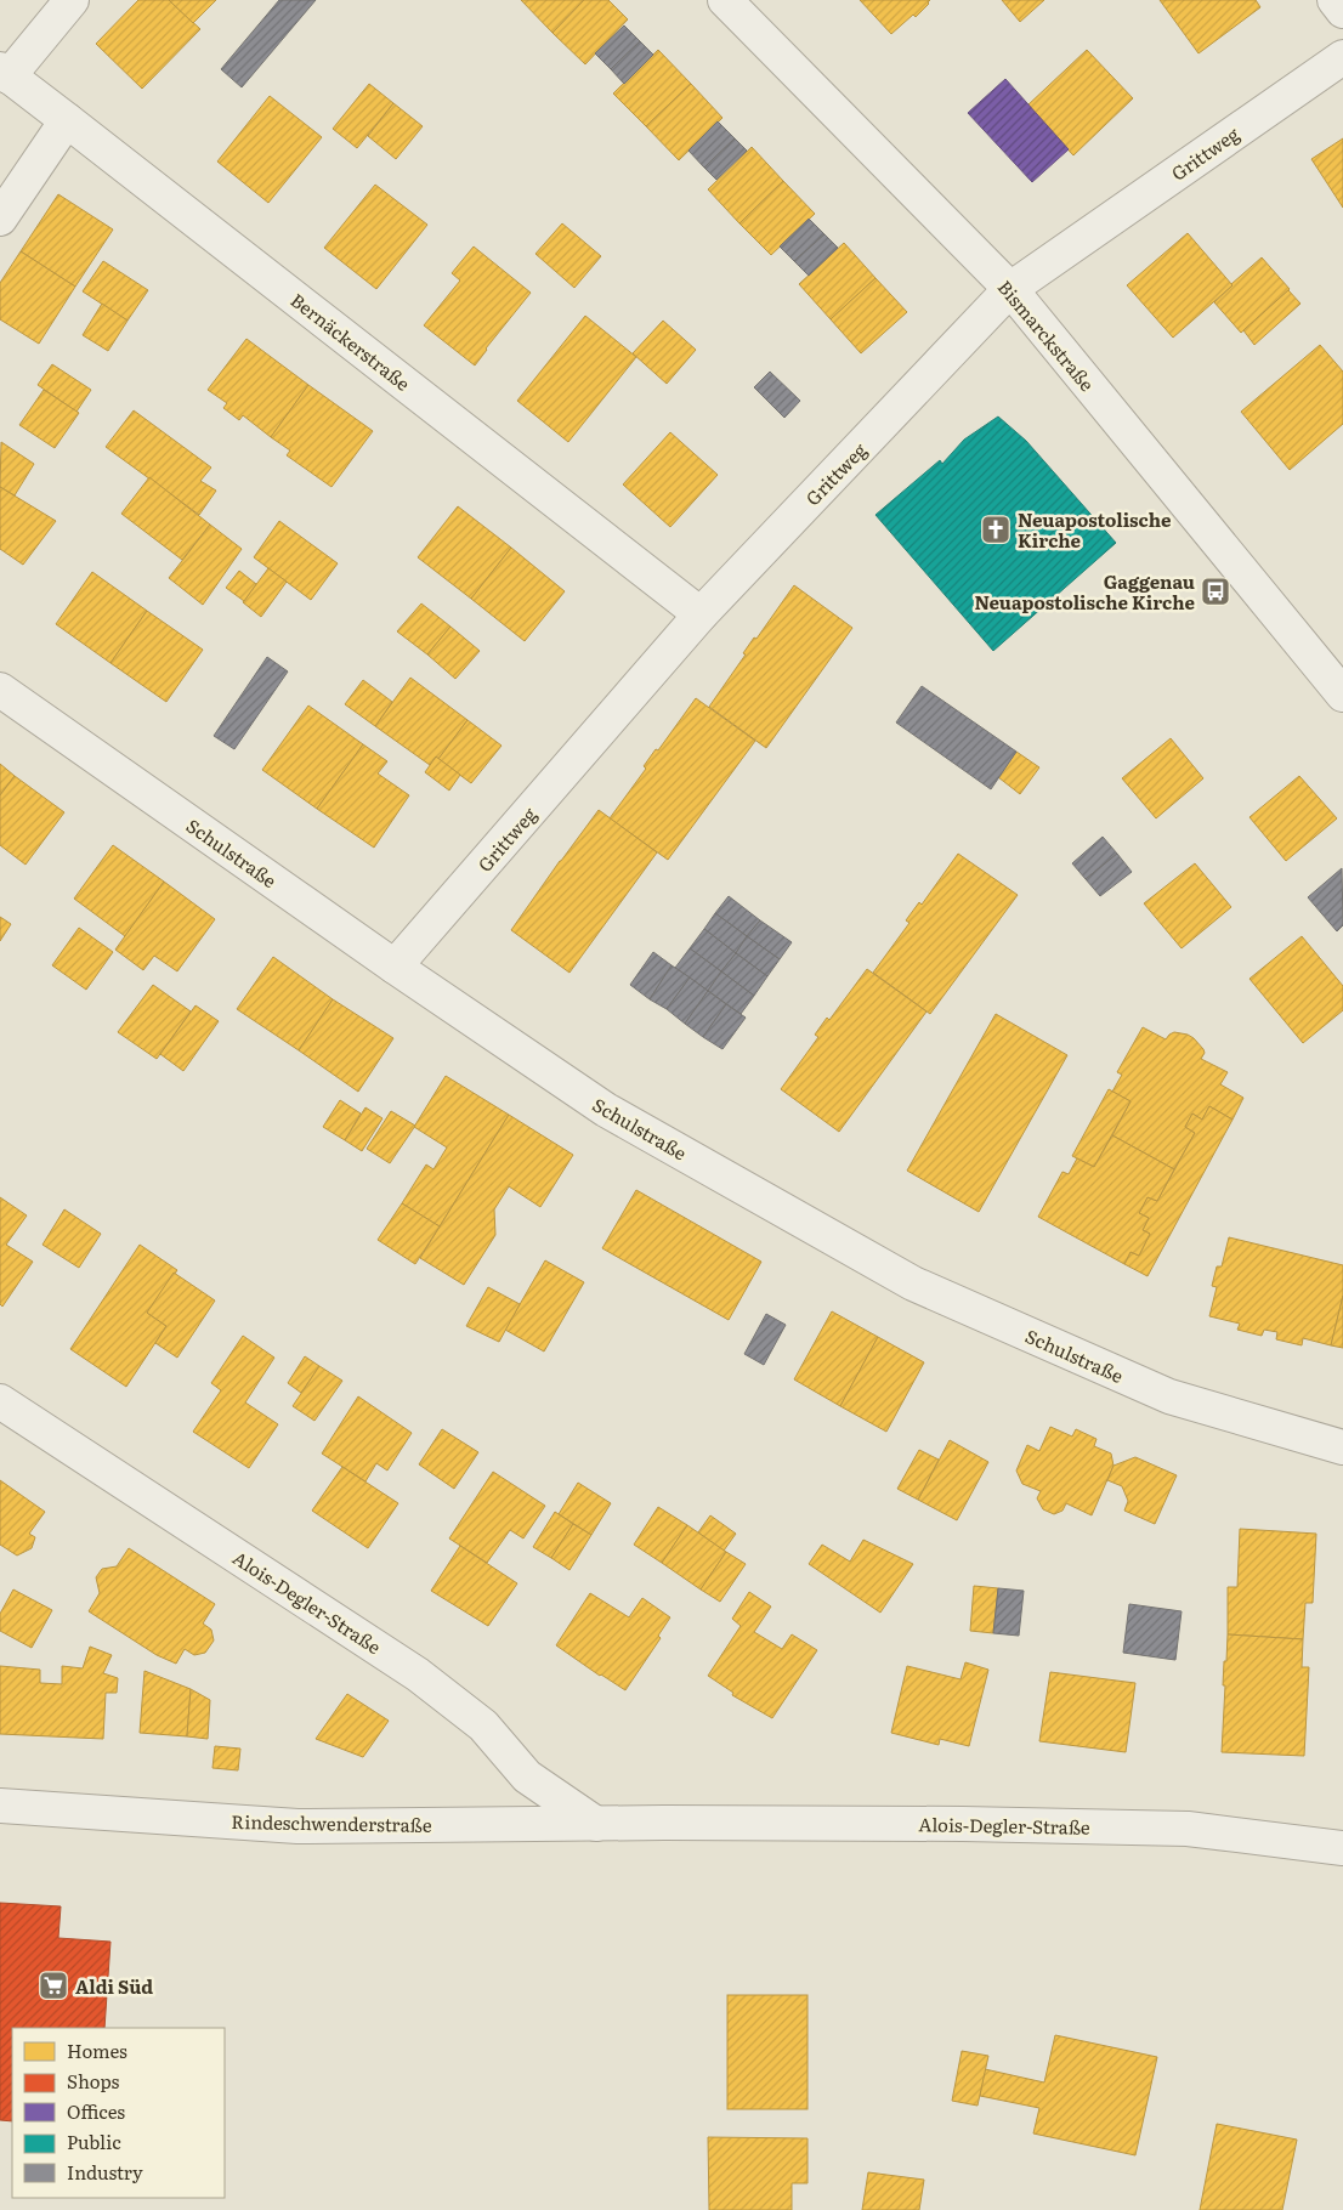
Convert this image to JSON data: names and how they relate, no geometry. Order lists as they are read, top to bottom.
{
  "streets": {
    "street": [
      "Grittweg",
      "Bismarckstraße",
      "Bernäckerstraße",
      "Schulstraße",
      "Alois-Degler-Straße",
      "Rindeschwenderstraße"
    ]
  },
  "crossings": [
    ["Grittweg", "Bismarckstraße"],
    ["Grittweg", "Bernäckerstraße"],
    ["Grittweg", "Schulstraße"],
    ["Alois-Degler-Straße", "Rindeschwenderstraße"]
  ],
  "places": {
    "church": ["Neuapostolische Kirche"],
    "bus stop": ["Gaggenau Neuapostolische Kirche"],
    "supermarket": ["Aldi Süd"]
  },
  "legend": [
    "Homes",
    "Shops",
    "Offices",
    "Public",
    "Industry"
  ]
}
